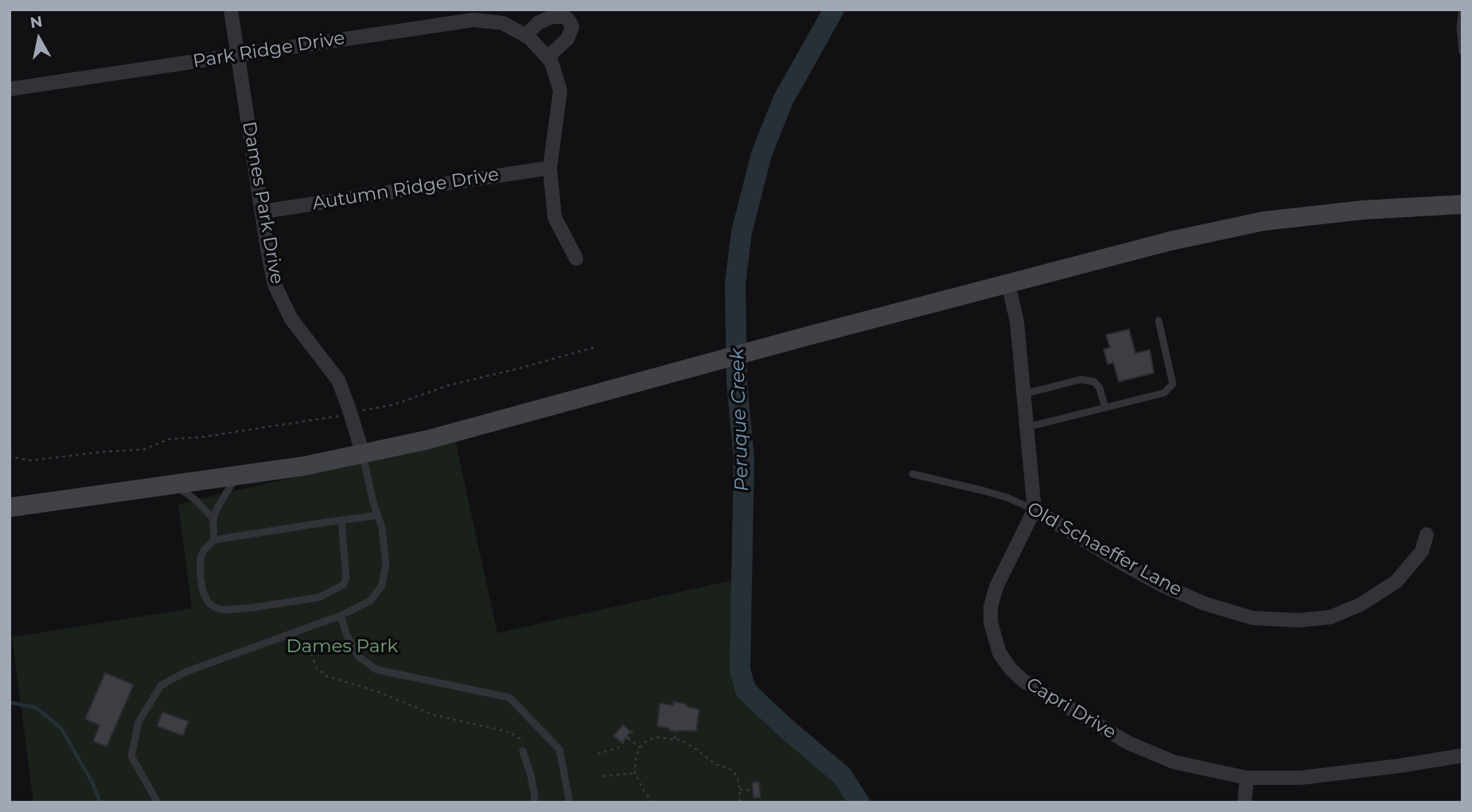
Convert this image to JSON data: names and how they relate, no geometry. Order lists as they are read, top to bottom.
{
  "streets": {
    "street": [
      "Park Ridge Drive",
      "Autumn Ridge Drive",
      "Dames Park Drive",
      "Old Schaeffer Lane",
      "Capri Drive"
    ]
  },
  "crossings": [
    ["Park Ridge Drive", "Autumn Ridge Drive"],
    ["Park Ridge Drive", "Dames Park Drive"],
    ["Autumn Ridge Drive", "Dames Park Drive"],
    ["Old Schaeffer Lane", "Capri Drive"]
  ],
  "water": ["Peruque Creek"],
  "parks": ["Dames Park"],
  "north": "top"
}
